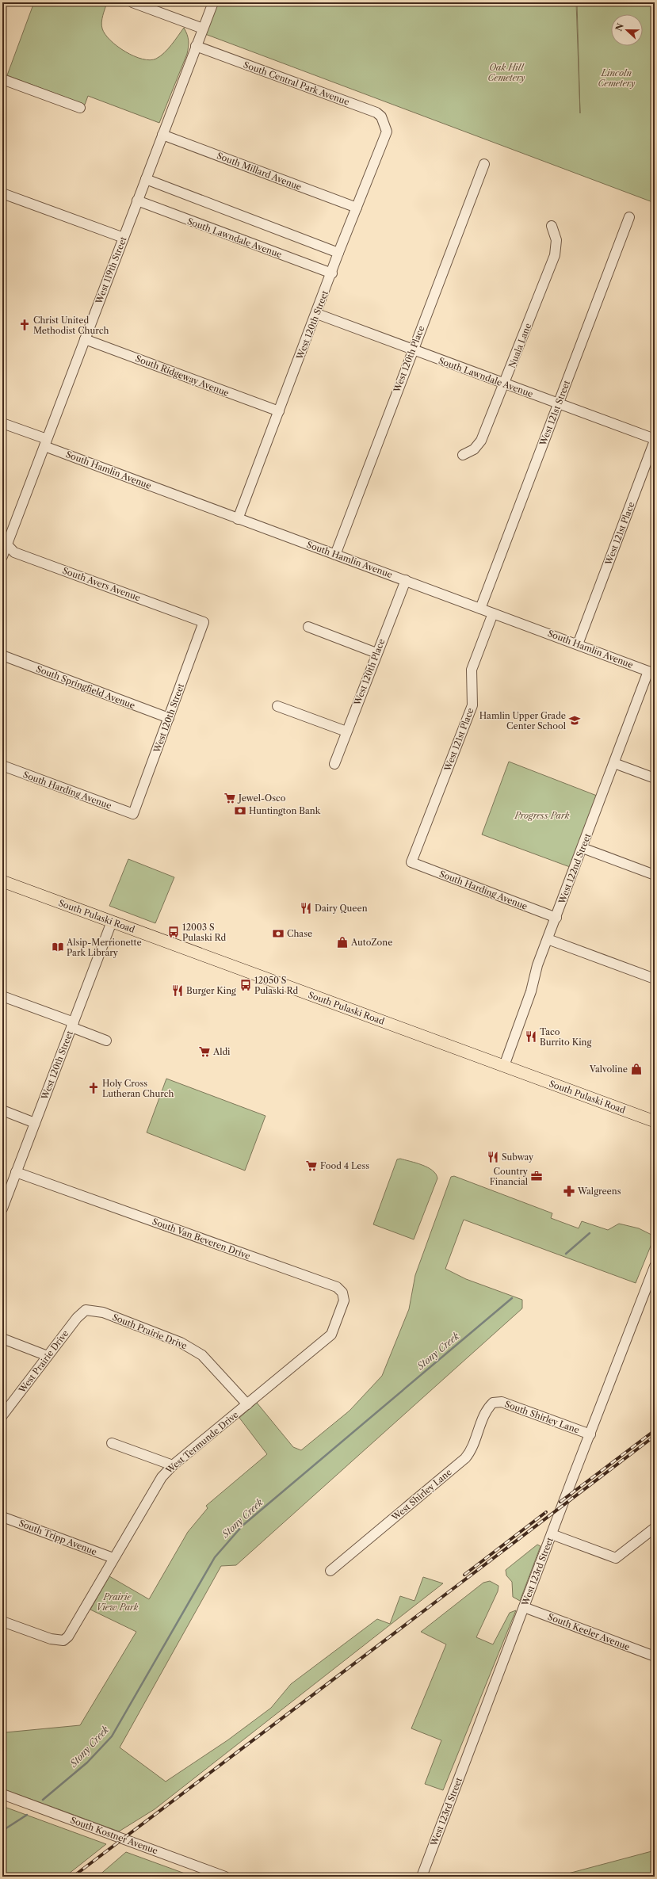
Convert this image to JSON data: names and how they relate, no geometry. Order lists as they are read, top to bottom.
{
  "streets": {
    "main road": ["South Pulaski Road"],
    "street": [
      "South Central Park Avenue",
      "South Millard Avenue",
      "South Lawndale Avenue",
      "West 119th Street",
      "West 120th Street",
      "Nuala Lane",
      "West 120th Place",
      "South Ridgeway Avenue",
      "West 121st Street",
      "South Hamlin Avenue",
      "West 121st Place",
      "South Avers Avenue",
      "South Springfield Avenue",
      "South Harding Avenue",
      "West 122nd Street",
      "South Van Beveren Drive",
      "South Prairie Drive",
      "West Prairie Drive",
      "South Shirley Lane",
      "West Termunde Drive",
      "West Shirley Lane",
      "South Tripp Avenue",
      "West 123rd Street",
      "South Keeler Avenue",
      "South Kostner Avenue"
    ]
  },
  "crossings": [
    ["South Central Park Avenue", "West 119th Street"],
    ["South Central Park Avenue", "West 120th Street"],
    ["South Millard Avenue", "West 119th Street"],
    ["South Millard Avenue", "West 120th Street"],
    ["South Lawndale Avenue", "West 119th Street"],
    ["South Lawndale Avenue", "West 120th Street"],
    ["South Lawndale Avenue", "Nuala Lane"],
    ["South Lawndale Avenue", "West 120th Place"],
    ["South Lawndale Avenue", "West 121st Street"],
    ["South Lawndale Avenue", "West 121st Place"],
    ["West 119th Street", "South Ridgeway Avenue"],
    ["West 119th Street", "South Hamlin Avenue"],
    ["West 119th Street", "South Avers Avenue"],
    ["West 120th Street", "South Ridgeway Avenue"],
    ["West 120th Street", "South Hamlin Avenue"],
    ["West 120th Street", "South Avers Avenue"],
    ["West 120th Street", "South Springfield Avenue"],
    ["West 120th Street", "South Harding Avenue"],
    ["West 120th Street", "South Pulaski Road"],
    ["West 120th Street", "South Van Beveren Drive"],
    ["West 120th Place", "South Hamlin Avenue"],
    ["West 121st Street", "South Hamlin Avenue"],
    ["South Hamlin Avenue", "West 121st Place"],
    ["South Hamlin Avenue", "West 122nd Street"],
    ["West 121st Place", "South Harding Avenue"],
    ["South Harding Avenue", "West 122nd Street"],
    ["West 122nd Street", "South Pulaski Road"],
    ["South Van Beveren Drive", "West Termunde Drive"],
    ["South Prairie Drive", "West Prairie Drive"],
    ["South Prairie Drive", "West Termunde Drive"],
    ["South Shirley Lane", "West Shirley Lane"],
    ["South Shirley Lane", "West 123rd Street"],
    ["West Termunde Drive", "South Tripp Avenue"],
    ["West 123rd Street", "South Keeler Avenue"]
  ],
  "water": ["Stony Creek"],
  "parks": [
    "Oak Hill Cemetery",
    "Lincoln Cemetery",
    "Progress Park",
    "Prairie View Park"
  ],
  "places": {
    "church": ["Christ United Methodist Church", "Holy Cross Lutheran Church"],
    "school or university": ["Hamlin Upper Grade Center School"],
    "supermarket": ["Jewel-Osco", "Aldi", "Food 4 Less"],
    "bank": ["Huntington Bank", "Chase"],
    "restaurant": [
      "Dairy Queen",
      "Burger King",
      "Taco Burrito King",
      "Subway"
    ],
    "bus stop": ["12003 S Pulaski Rd", "12050 S Pulaski Rd"],
    "shop": ["AutoZone", "Valvoline"],
    "library": ["Alsip-Merrionette Park Library"],
    "office": ["Country Financial"],
    "pharmacy": ["Walgreens"]
  },
  "north": "left"
}
